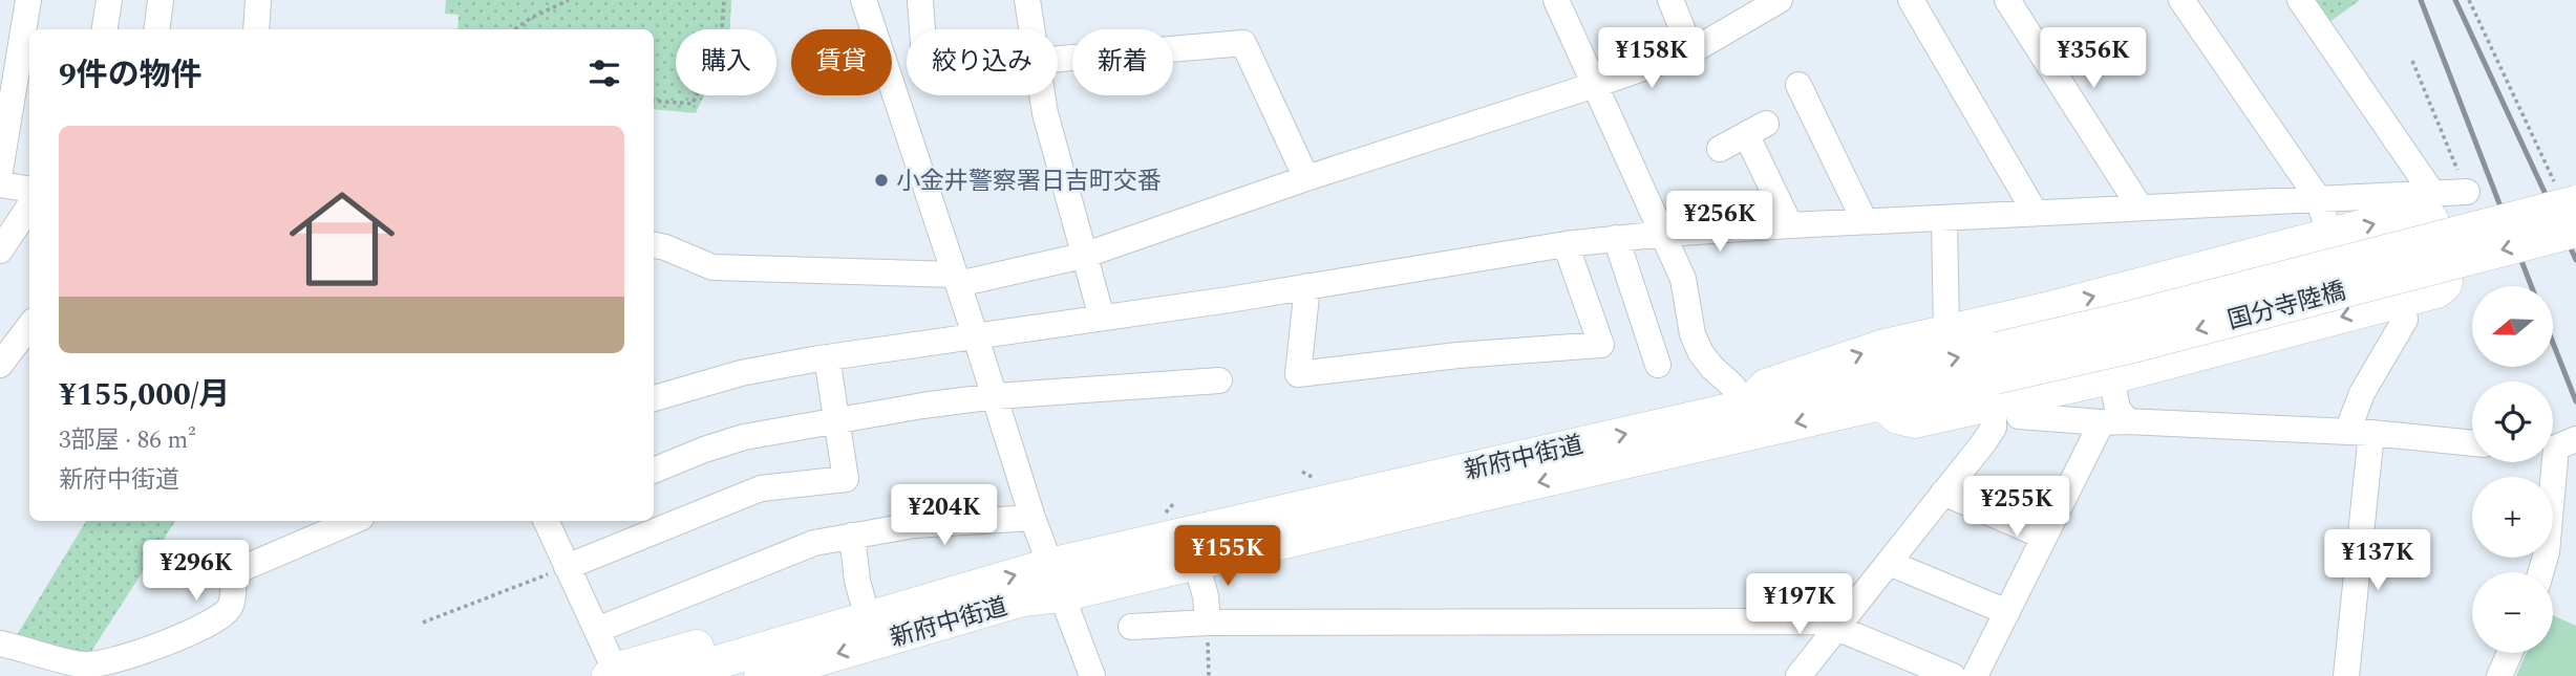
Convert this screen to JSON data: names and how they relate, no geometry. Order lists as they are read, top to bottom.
{
  "streets": {
    "main road": ["国分寺陸橋", "新府中街道"]
  },
  "crossings": [
    ["国分寺陸橋", "新府中街道"]
  ],
  "places": ["小金井警察署日吉町交番"],
  "north": "left",
  "page": {
    "price": [
      "¥158K",
      "¥356K",
      "¥256K",
      "¥255K",
      "¥204K",
      "¥155K",
      "¥137K",
      "¥296K",
      "¥197K"
    ],
    "chip": [
      "購入",
      "賃貸",
      "絞り込み",
      "新着"
    ],
    "heading": "9件の物件",
    "list": [
      {
        "name": "¥155,000/月",
        "note": "3部屋 · 86 m² · 新府中街道"
      }
    ],
    "map_buttons": ["+", "−"]
  }
}
